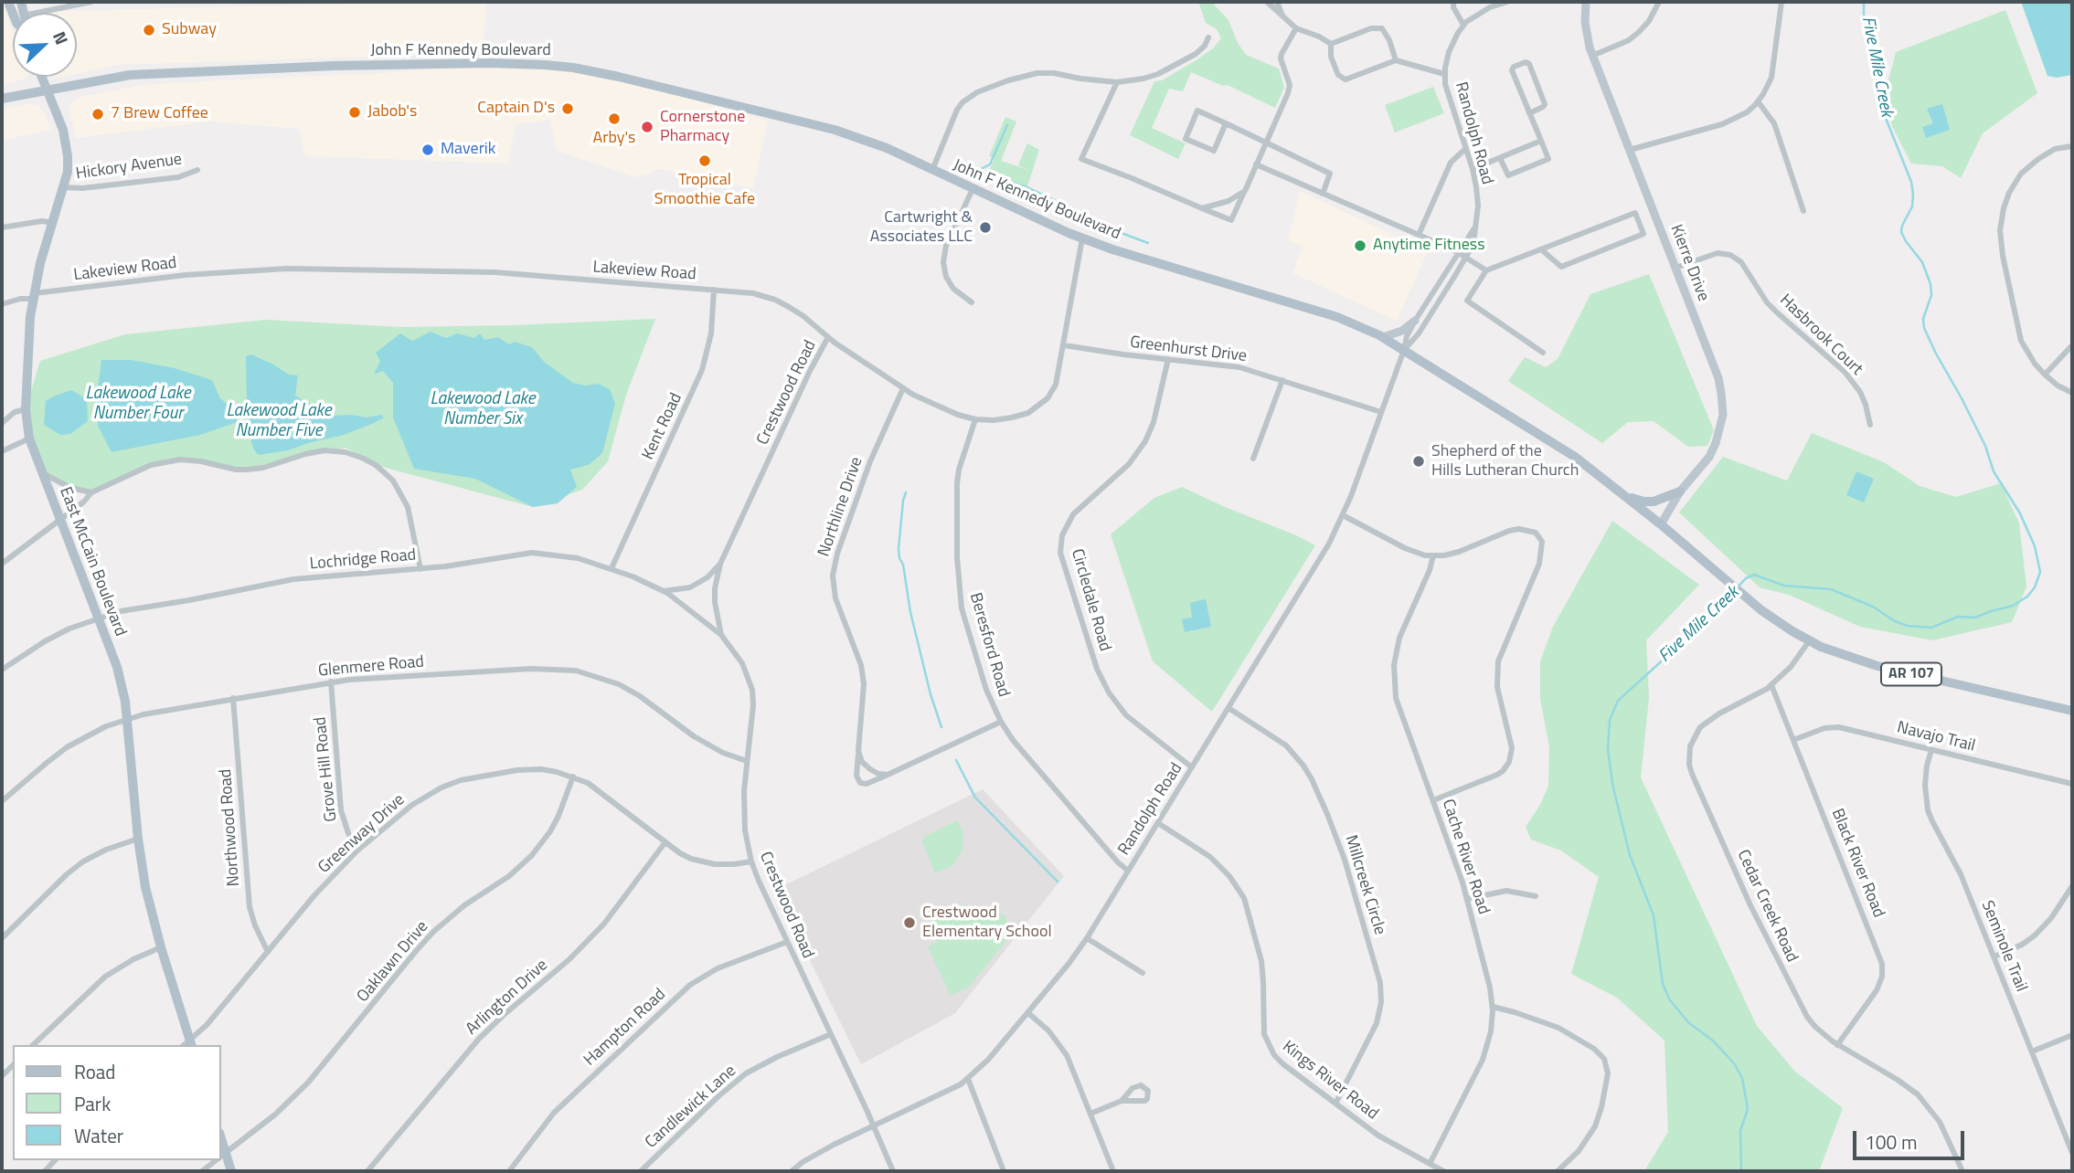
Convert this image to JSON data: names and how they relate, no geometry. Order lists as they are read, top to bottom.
{
  "streets": {
    "main road": ["John F Kennedy Boulevard", "East McCain Boulevard", "AR 107"],
    "street": [
      "Randolph Road",
      "Hickory Avenue",
      "Kierre Drive",
      "Lakeview Road",
      "Hasbrook Court",
      "Greenhurst Drive",
      "Crestwood Road",
      "Kent Road",
      "Northline Drive",
      "Lochridge Road",
      "Circledale Road",
      "Beresford Road",
      "Glenmere Road",
      "Navajo Trail",
      "Grove Hill Road",
      "Northwood Road",
      "Greenway Drive",
      "Cache River Road",
      "Black River Road",
      "Millcreek Circle",
      "Cedar Creek Road",
      "Seminole Trail",
      "Oaklawn Drive",
      "Arlington Drive",
      "Hampton Road",
      "Kings River Road",
      "Candlewick Lane"
    ]
  },
  "crossings": [
    ["John F Kennedy Boulevard", "Randolph Road"],
    ["John F Kennedy Boulevard", "Kierre Drive"],
    ["John F Kennedy Boulevard", "Lakeview Road"],
    ["John F Kennedy Boulevard", "East McCain Boulevard"],
    ["John F Kennedy Boulevard", "Cedar Creek Road"],
    ["Randolph Road", "Greenhurst Drive"],
    ["Randolph Road", "Crestwood Road"],
    ["Randolph Road", "Circledale Road"],
    ["Randolph Road", "Beresford Road"],
    ["Randolph Road", "Millcreek Circle"],
    ["Randolph Road", "Kings River Road"],
    ["Hickory Avenue", "East McCain Boulevard"],
    ["Kierre Drive", "Hasbrook Court"],
    ["Lakeview Road", "Greenhurst Drive"],
    ["Lakeview Road", "Crestwood Road"],
    ["Lakeview Road", "Kent Road"],
    ["Lakeview Road", "Northline Drive"],
    ["Lakeview Road", "East McCain Boulevard"],
    ["Lakeview Road", "Beresford Road"],
    ["Greenhurst Drive", "Circledale Road"],
    ["Crestwood Road", "Lochridge Road"],
    ["Crestwood Road", "Glenmere Road"],
    ["Crestwood Road", "Greenway Drive"],
    ["Crestwood Road", "Hampton Road"],
    ["Crestwood Road", "Candlewick Lane"],
    ["Kent Road", "Lochridge Road"],
    ["Northline Drive", "Beresford Road"],
    ["Lochridge Road", "East McCain Boulevard"],
    ["East McCain Boulevard", "Glenmere Road"],
    ["East McCain Boulevard", "Greenway Drive"],
    ["Glenmere Road", "Grove Hill Road"],
    ["Glenmere Road", "Northwood Road"],
    ["Navajo Trail", "Black River Road"],
    ["Navajo Trail", "Seminole Trail"],
    ["Grove Hill Road", "Greenway Drive"],
    ["Northwood Road", "Greenway Drive"],
    ["Greenway Drive", "Oaklawn Drive"],
    ["Greenway Drive", "Arlington Drive"],
    ["Cache River Road", "Kings River Road"],
    ["Black River Road", "Cedar Creek Road"],
    ["Millcreek Circle", "Kings River Road"]
  ],
  "water": [
    "Five Mile Creek",
    "Lakewood Lake Number Four",
    "Lakewood Lake Number Six",
    "Lakewood Lake Number Five"
  ],
  "places": [
    "Subway",
    "Captain D's",
    "Jabob's",
    "7 Brew Coffee",
    "Arby's",
    "Cornerstone Pharmacy",
    "Maverik",
    "Tropical Smoothie Cafe",
    "Cartwright & Associates LLC",
    "Anytime Fitness",
    "Shepherd of the Hills Lutheran Church",
    "Crestwood Elementary School"
  ],
  "legend": ["Road", "Park", "Water"],
  "scale_bar": "100 m",
  "north": "top right"
}
